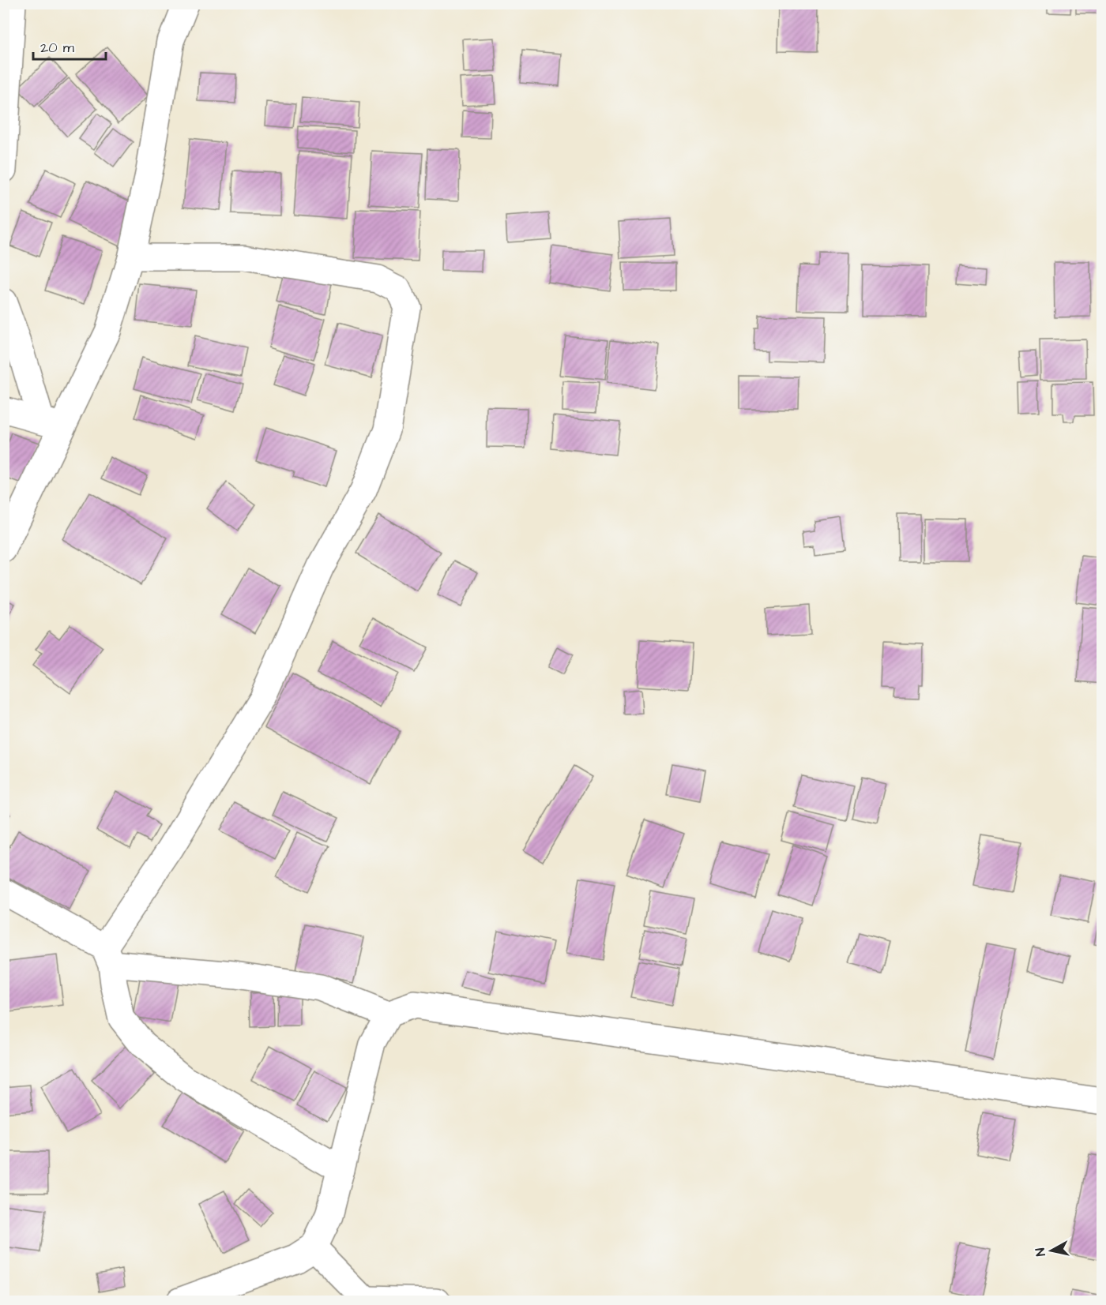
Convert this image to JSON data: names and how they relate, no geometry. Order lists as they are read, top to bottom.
{
  "scale_bar": "20 m",
  "north": "left"
}
